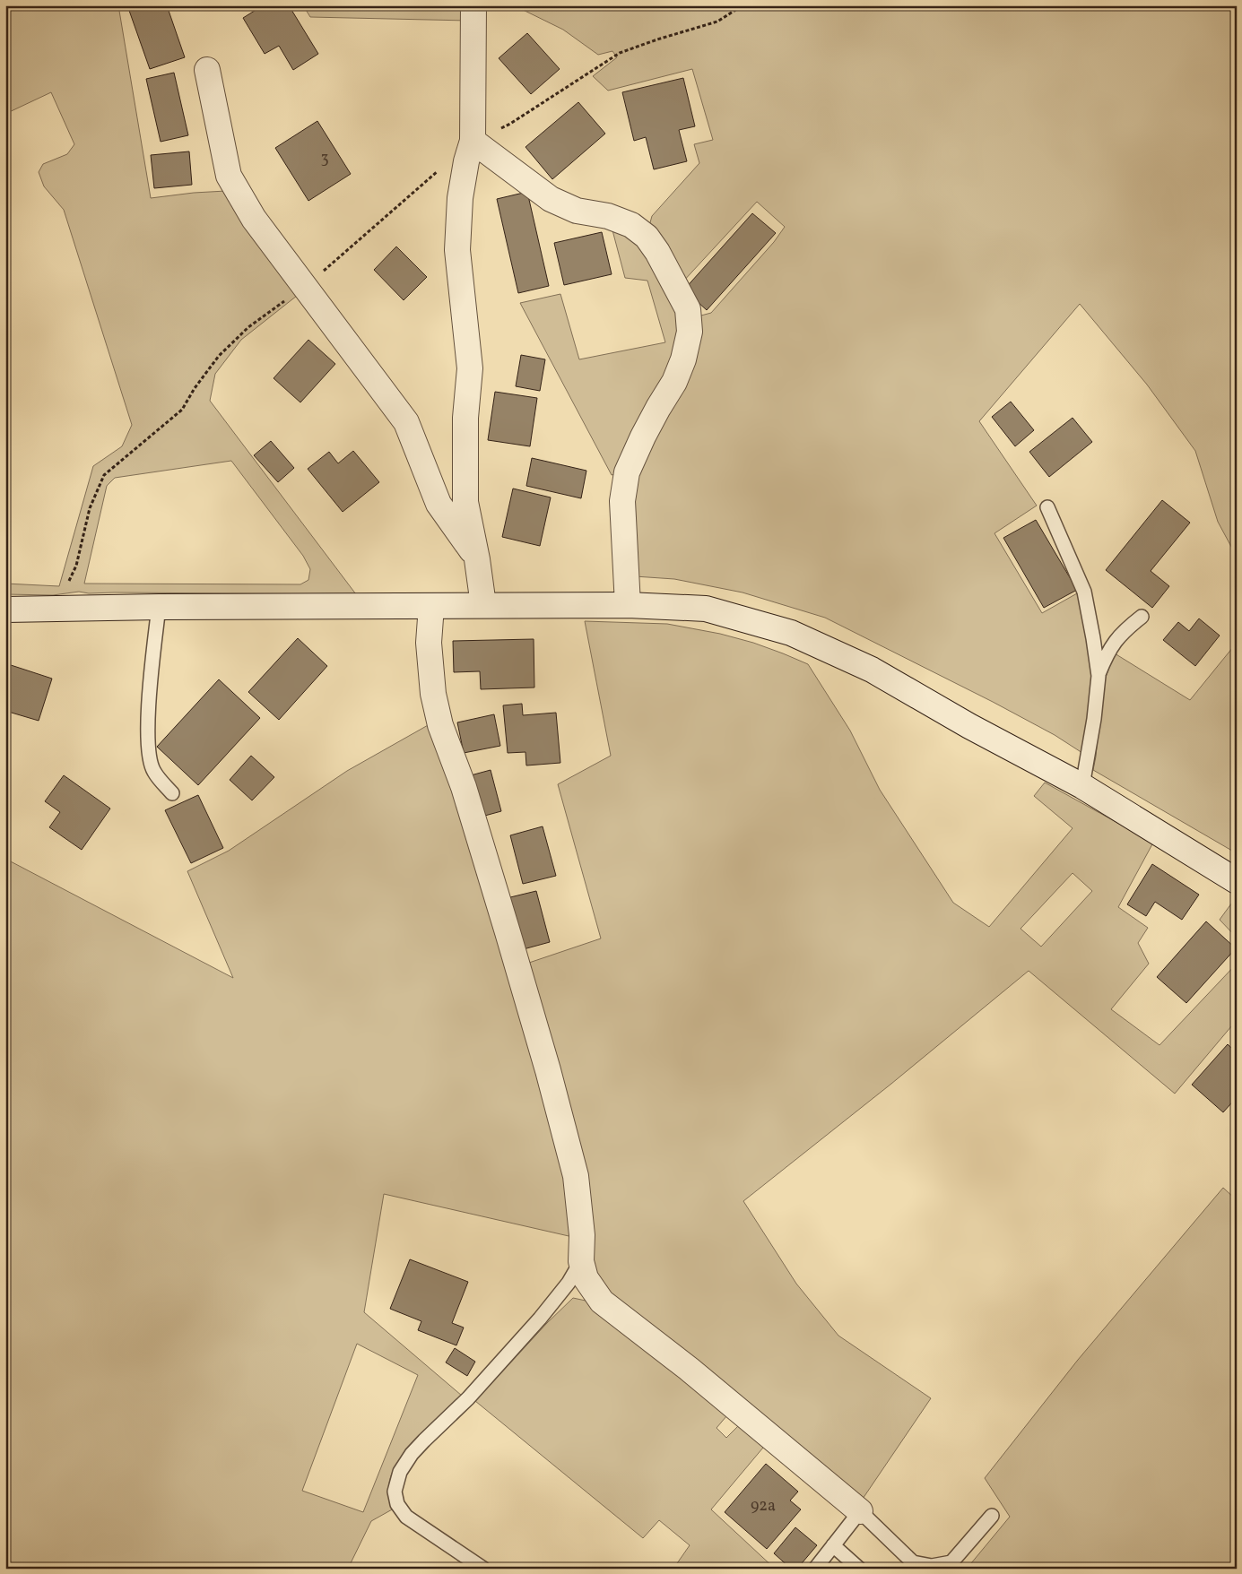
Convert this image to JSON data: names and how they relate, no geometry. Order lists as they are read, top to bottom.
{
  "house_numbers": ["3", "92a"]
}
